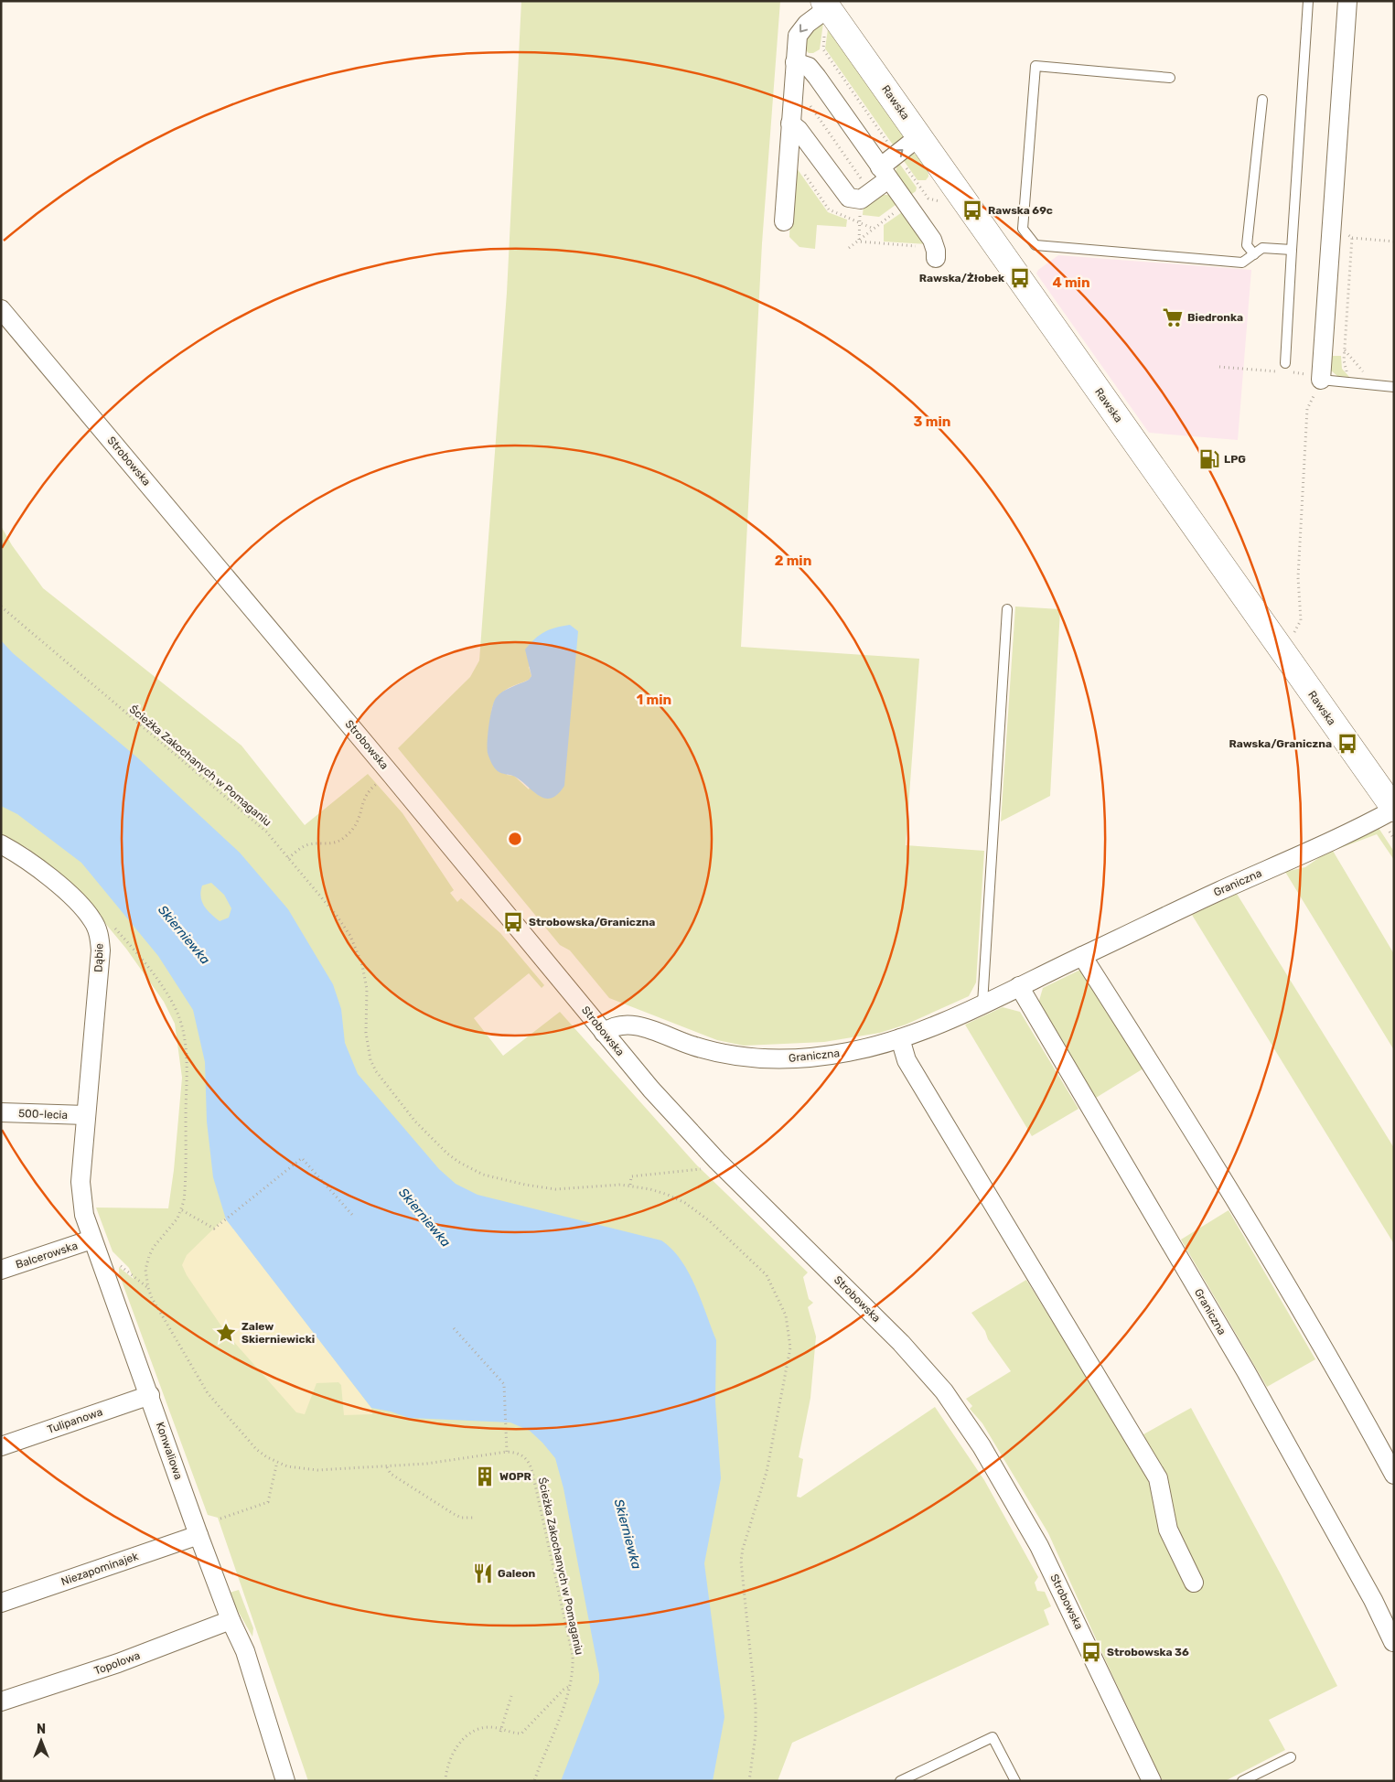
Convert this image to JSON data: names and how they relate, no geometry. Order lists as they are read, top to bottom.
{
  "streets": {
    "street": [
      "Rawska",
      "Strobowska",
      "Graniczna",
      "Dąbie",
      "500-lecia",
      "Balcerowska",
      "Tulipanowa",
      "Konwaliowa",
      "Niezapominajek",
      "Topolowa"
    ],
    "path": ["Ścieżka Zakochanych w Pomaganiu"]
  },
  "crossings": [
    ["Rawska", "Graniczna"],
    ["Strobowska", "Graniczna"],
    ["Dąbie", "500-lecia"],
    ["Dąbie", "Konwaliowa"],
    ["500-lecia", "Konwaliowa"],
    ["Balcerowska", "Konwaliowa"],
    ["Tulipanowa", "Konwaliowa"],
    ["Konwaliowa", "Niezapominajek"],
    ["Konwaliowa", "Topolowa"]
  ],
  "water": ["Skierniewka"],
  "places": {
    "bus stop": [
      "Rawska 69c",
      "Rawska/Żłobek",
      "Rawska/Graniczna",
      "Strobowska/Graniczna",
      "Strobowska 36"
    ],
    "supermarket": ["Biedronka"],
    "fuel station": ["LPG"],
    "place": ["Zalew Skierniewicki"],
    "building": ["WOPR"],
    "restaurant": ["Galeon"]
  },
  "north": "top",
  "rings": [
    "4 min",
    "3 min",
    "2 min",
    "1 min"
  ]
}
